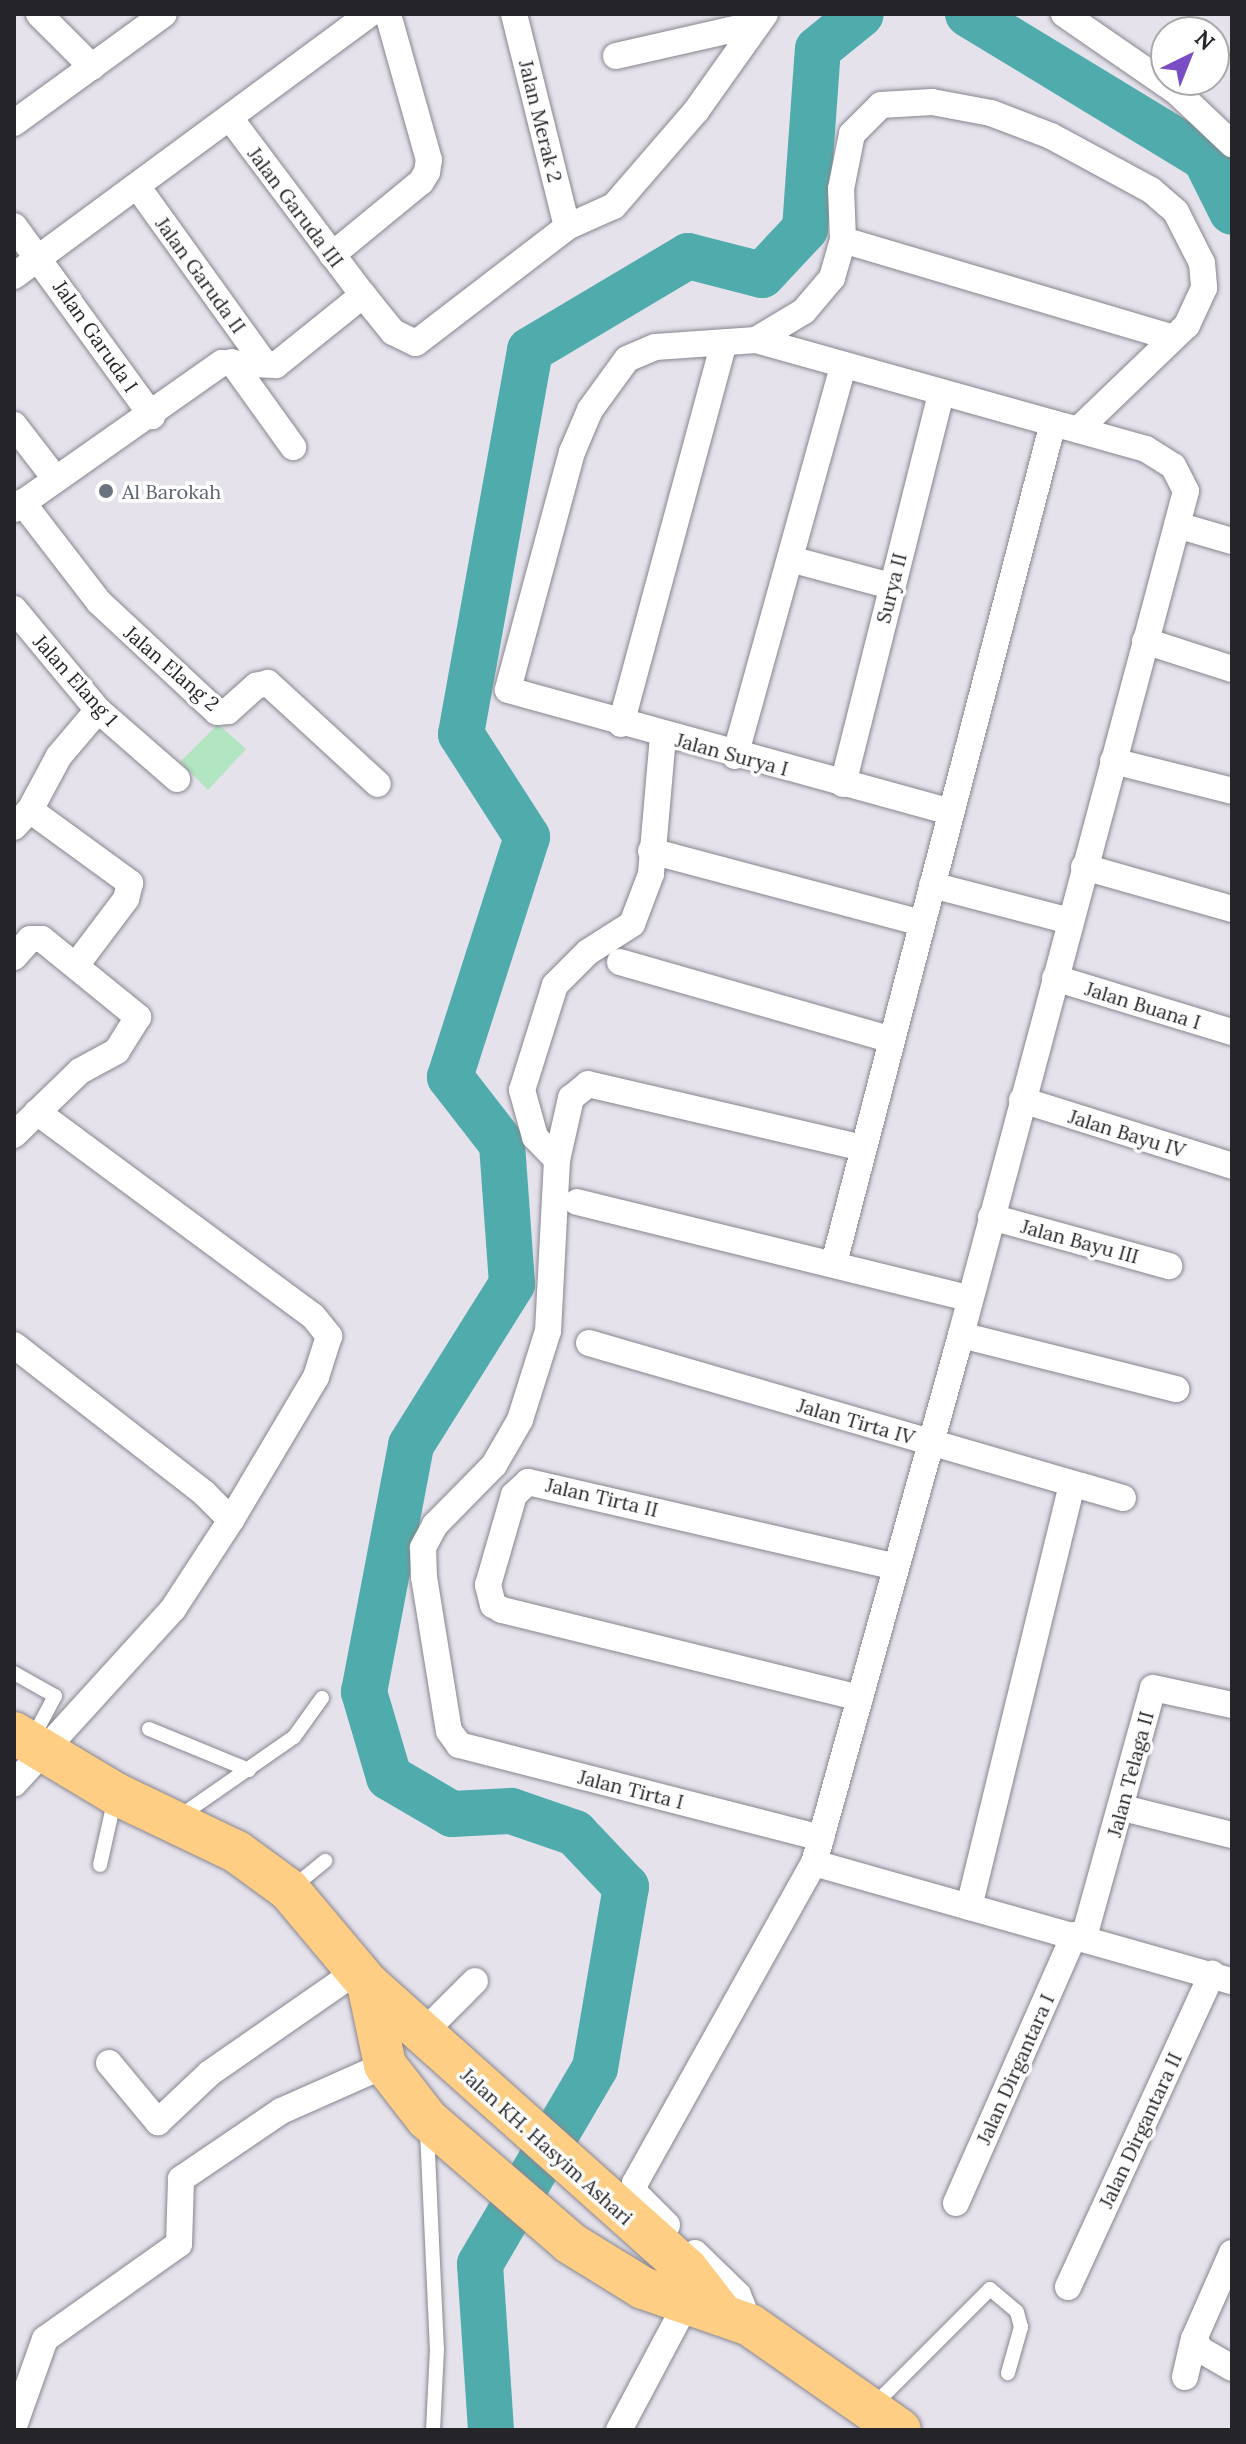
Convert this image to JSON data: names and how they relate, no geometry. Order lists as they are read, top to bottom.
{
  "streets": {
    "main road": ["Jalan KH. Hasyim Ashari"],
    "street": [
      "Jalan Merak 2",
      "Jalan Garuda III",
      "Jalan Garuda II",
      "Jalan Garuda I",
      "Surya II",
      "Jalan Elang 2",
      "Jalan Elang 1",
      "Jalan Surya I",
      "Jalan Buana I",
      "Jalan Bayu IV",
      "Jalan Bayu III",
      "Jalan Tirta IV",
      "Jalan Tirta II",
      "Jalan Telaga II",
      "Jalan Tirta I",
      "Jalan Dirgantara I",
      "Jalan Dirgantara II"
    ]
  },
  "crossings": [
    ["Jalan Merak 2", "Jalan Garuda III"],
    ["Surya II", "Jalan Surya I"],
    ["Jalan Telaga II", "Jalan Tirta I"],
    ["Jalan Telaga II", "Jalan Dirgantara I"],
    ["Jalan Tirta I", "Jalan Dirgantara I"],
    ["Jalan Tirta I", "Jalan Dirgantara II"]
  ],
  "places": ["Al Barokah"],
  "north": "top right"
}
